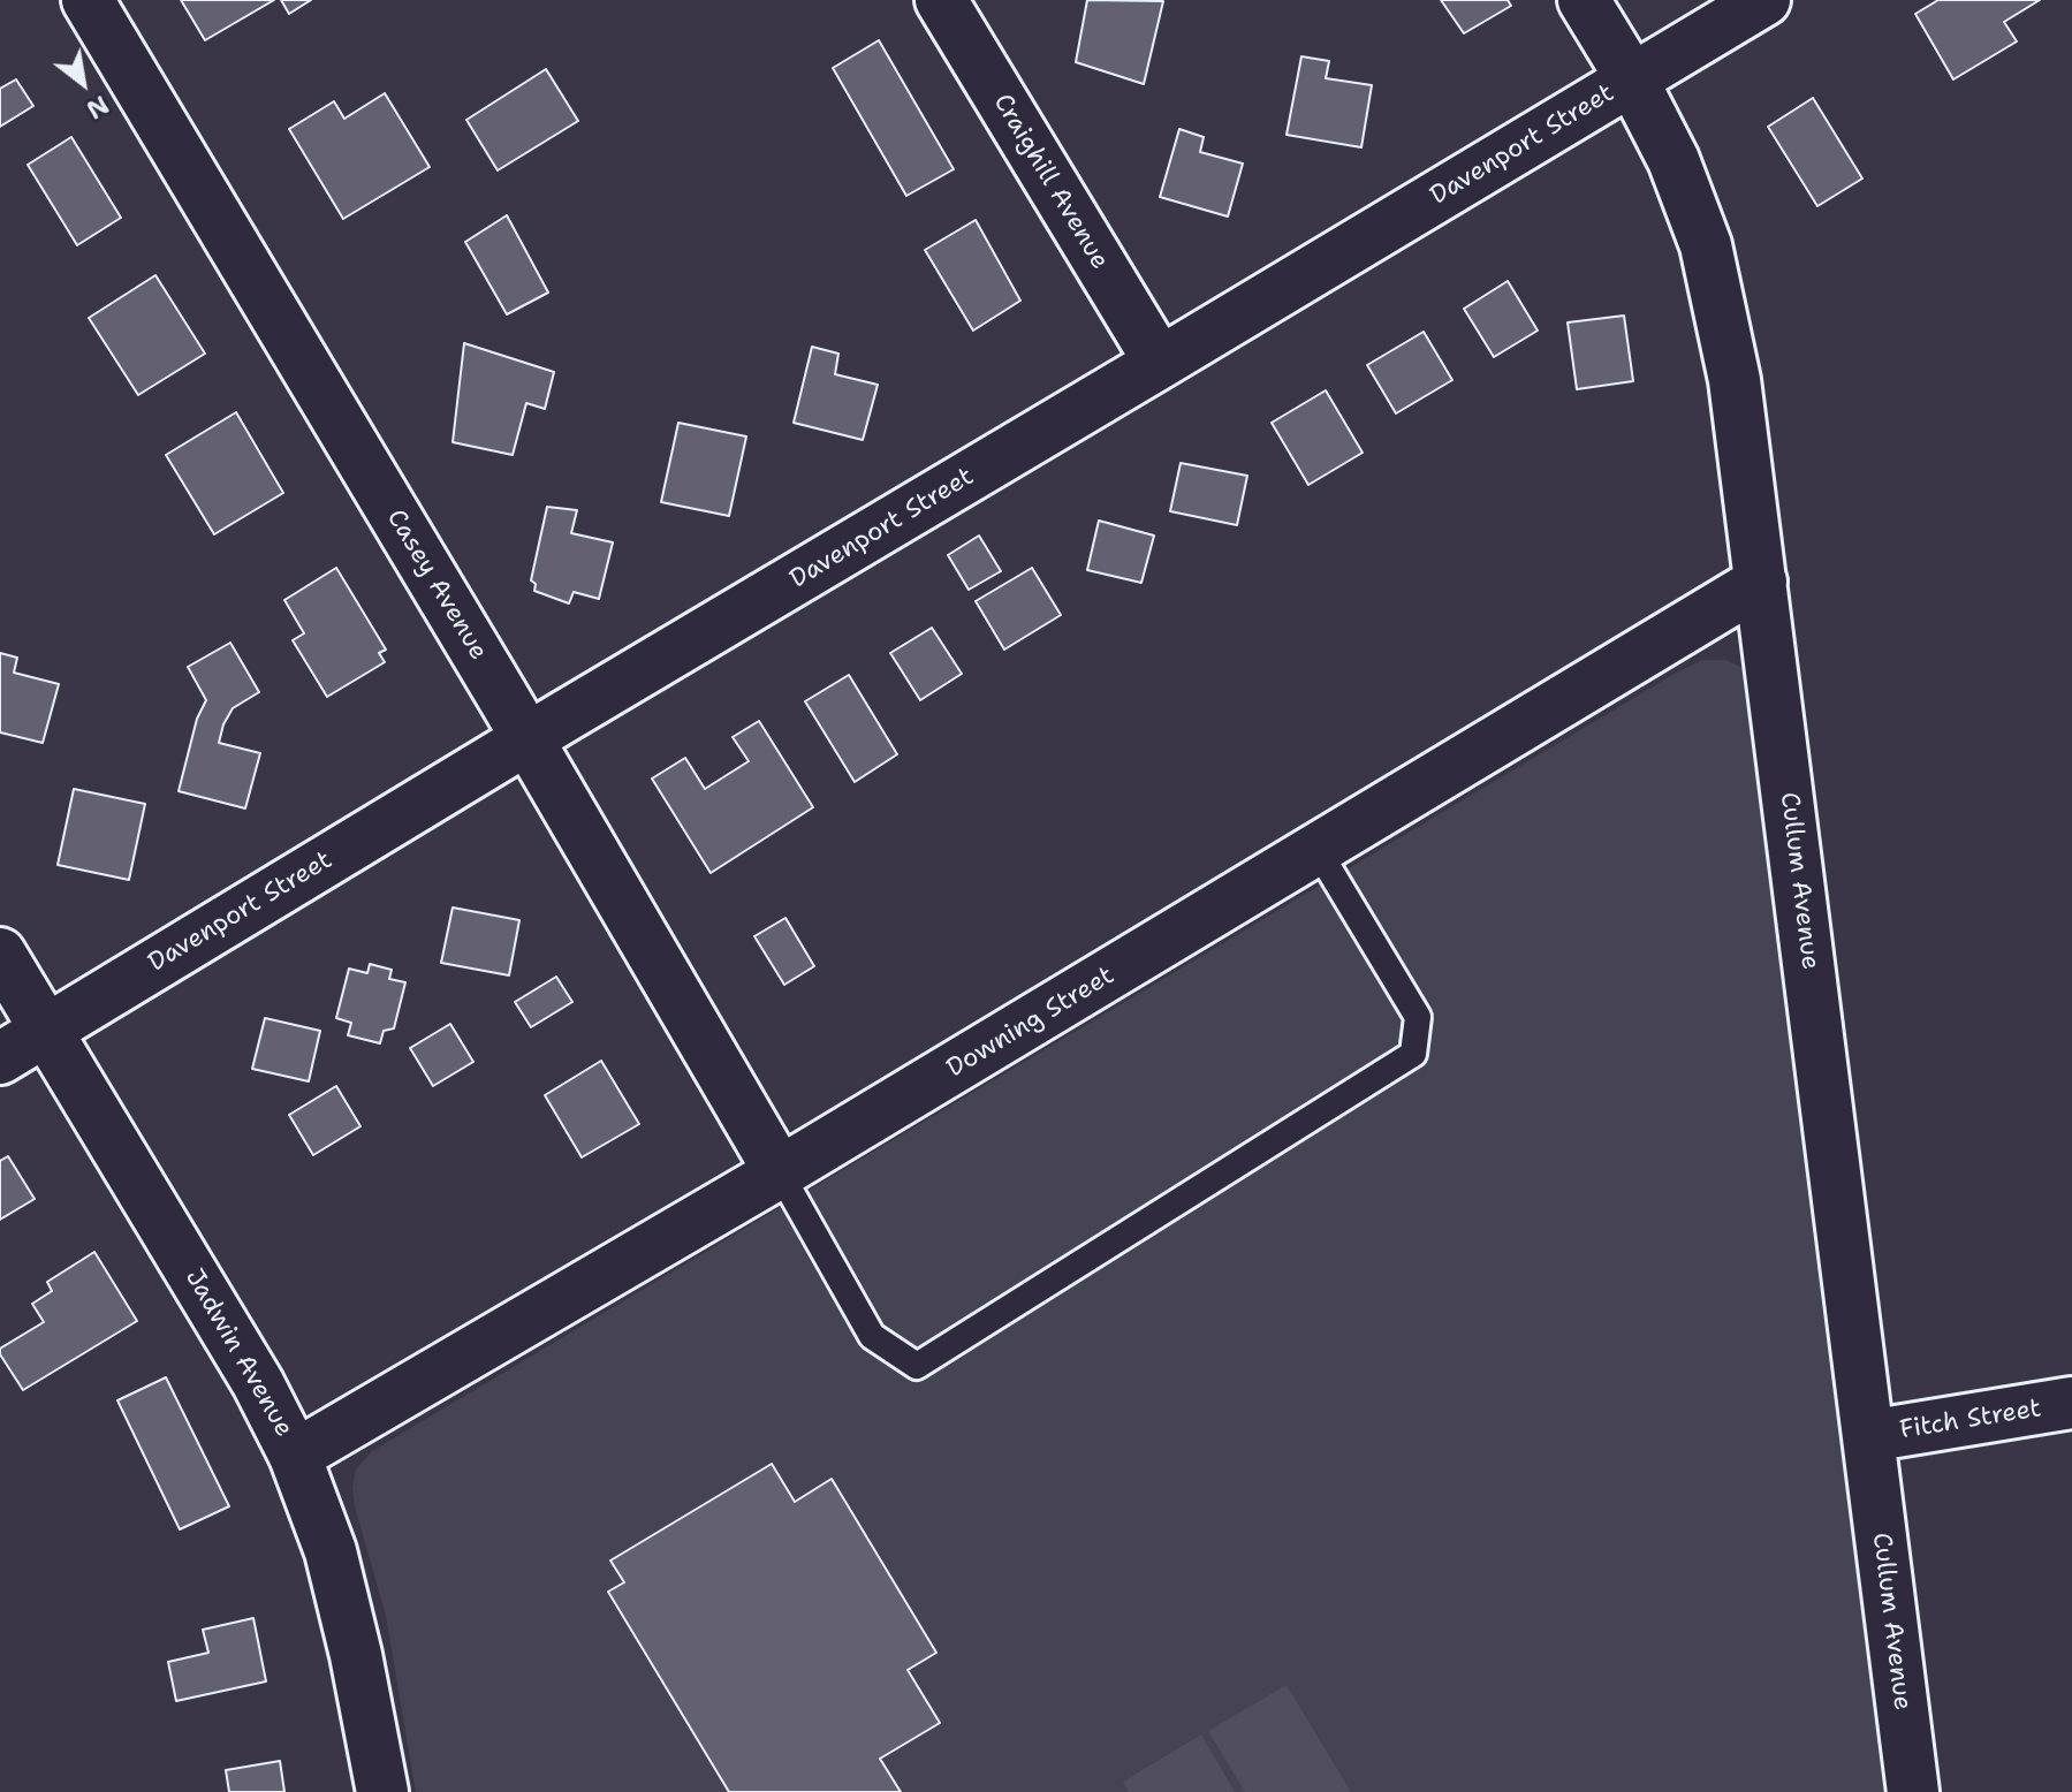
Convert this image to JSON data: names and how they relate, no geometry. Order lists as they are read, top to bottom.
{
  "streets": {
    "street": [
      "Davenport Street",
      "Craighill Avenue",
      "Casey Avenue",
      "Cullum Avenue",
      "Downing Street",
      "Jadwin Avenue",
      "Fitch Street"
    ]
  },
  "crossings": [
    ["Davenport Street", "Craighill Avenue"],
    ["Davenport Street", "Casey Avenue"],
    ["Davenport Street", "Cullum Avenue"],
    ["Davenport Street", "Jadwin Avenue"],
    ["Casey Avenue", "Downing Street"],
    ["Cullum Avenue", "Downing Street"],
    ["Cullum Avenue", "Fitch Street"],
    ["Downing Street", "Jadwin Avenue"]
  ],
  "north": "bottom right"
}
